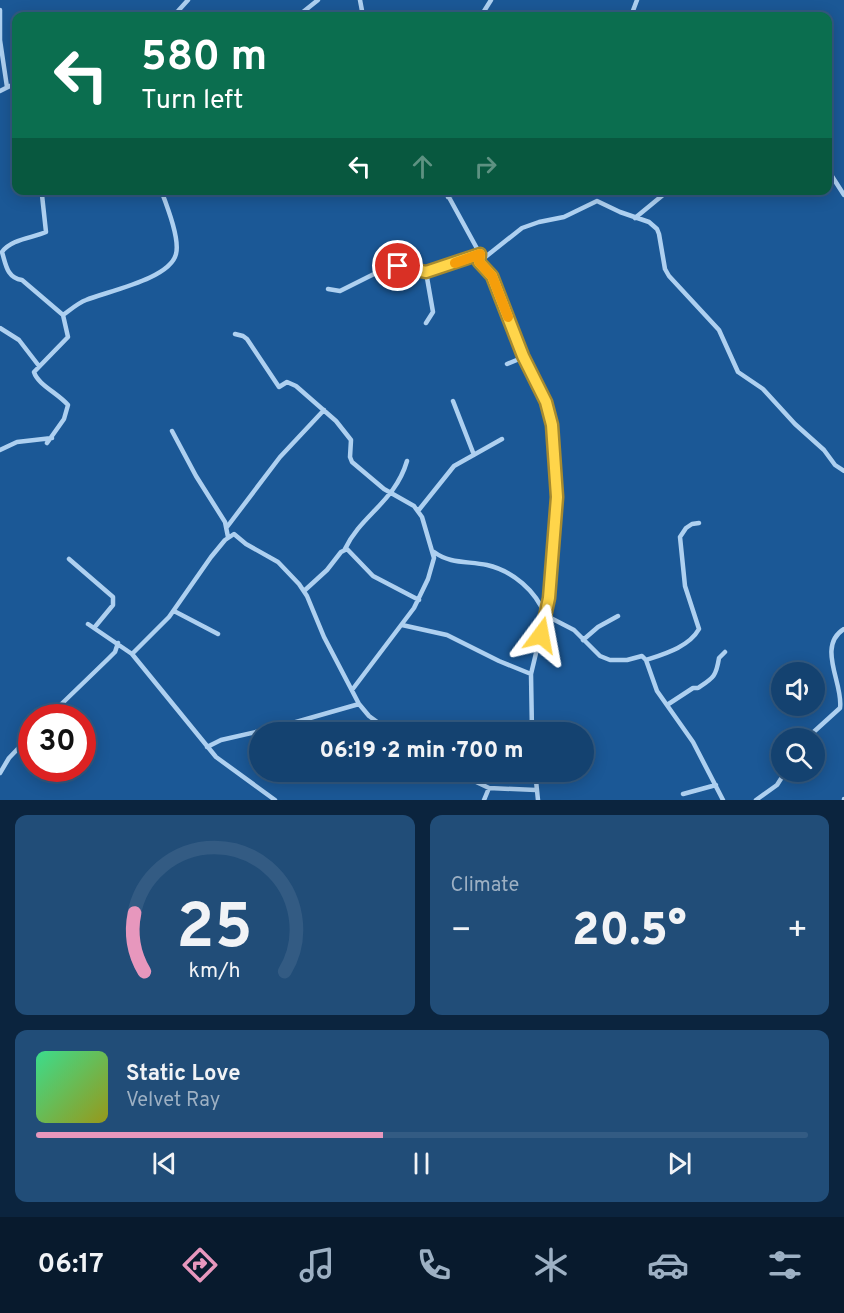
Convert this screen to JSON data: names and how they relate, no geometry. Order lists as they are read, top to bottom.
{
  "page": {
    "turn": ["580 m", "Turn left"],
    "limit": "30",
    "trip": "06:19 · 2 min · 700 m",
    "tile": "Climate",
    "heat": ["−", "20.5°", "+"],
    "song": ["Static Love", "Velvet Ray"],
    "tabs": "06:17",
    "gauge": ["25", "km/h"]
  }
}
